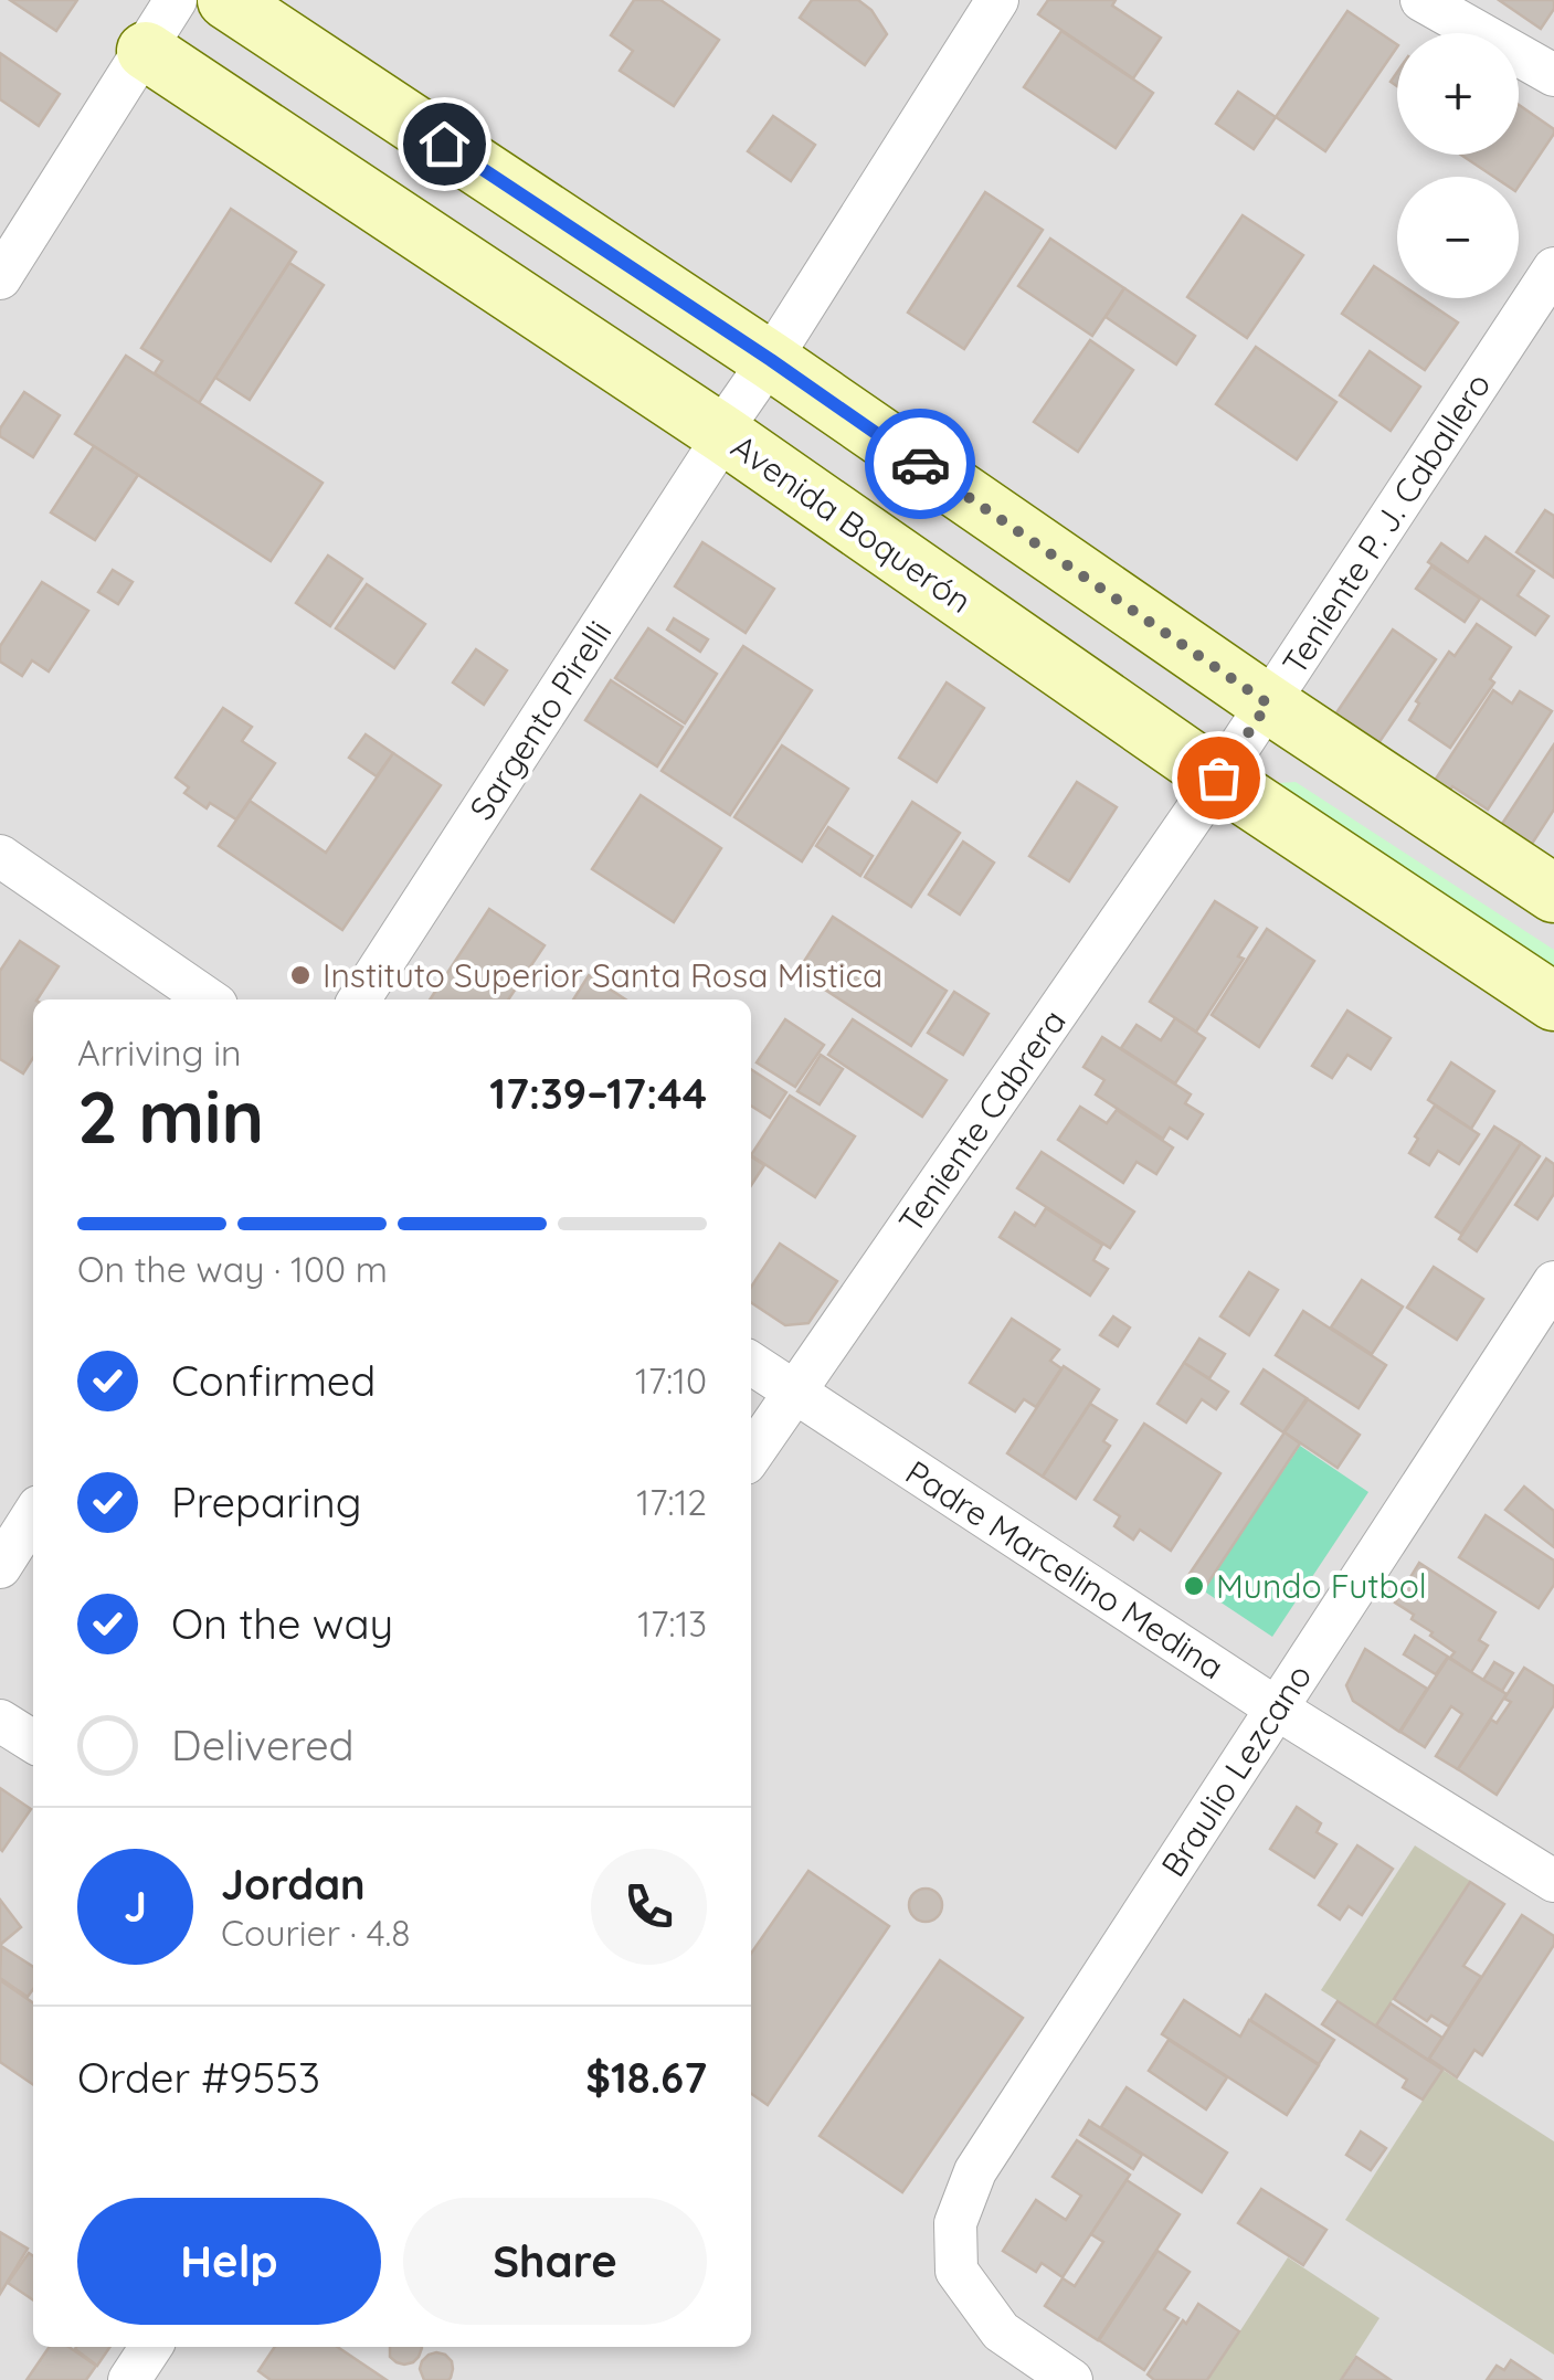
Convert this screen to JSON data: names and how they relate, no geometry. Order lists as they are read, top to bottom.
{
  "streets": {
    "street": [
      "Avenida Boquerón",
      "Teniente P. J. Caballero",
      "Sargento Pirelli",
      "Teniente Cabrera",
      "Padre Marcelino Medina",
      "Braulio Lezcano"
    ]
  },
  "crossings": [
    ["Avenida Boquerón", "Teniente P. J. Caballero"],
    ["Avenida Boquerón", "Sargento Pirelli"],
    ["Avenida Boquerón", "Teniente Cabrera"],
    ["Teniente P. J. Caballero", "Teniente Cabrera"],
    ["Teniente Cabrera", "Padre Marcelino Medina"],
    ["Padre Marcelino Medina", "Braulio Lezcano"]
  ],
  "places": ["Instituto Superior Santa Rosa Mistica", "Mundo Futbol"],
  "page": {
    "map_buttons": ["+", "−"],
    "heading": ["2 min", "Arriving in", "17:39–17:44"],
    "panel": [
      "Jordan",
      "Courier · 4.8",
      "Order #9553",
      "$18.67"
    ],
    "bar": "On the way · 100 m",
    "list": [
      ["Confirmed", "17:10"],
      ["Preparing", "17:12"],
      ["On the way", "17:13"],
      "Delivered"
    ],
    "round": "J",
    "buttons": ["Help", "Share"]
  }
}
